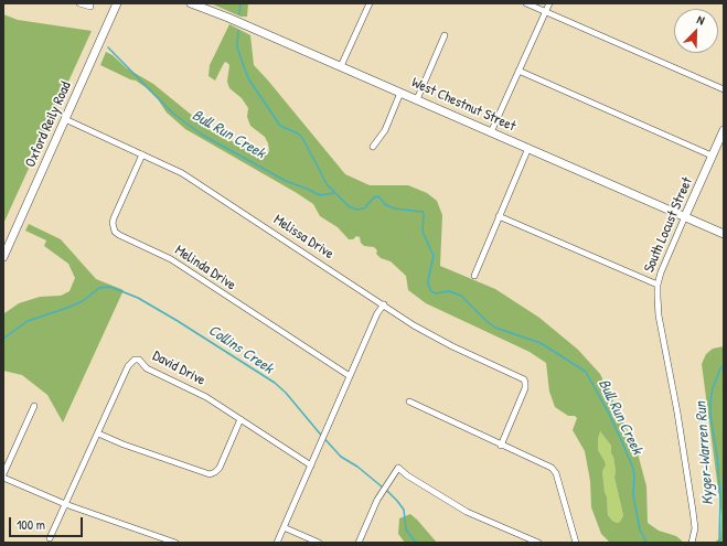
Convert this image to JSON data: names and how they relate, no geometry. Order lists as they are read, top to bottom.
{
  "streets": {
    "main road": ["West Chestnut Street", "Oxford Reily Road", "South Locust Street"],
    "street": ["Melissa Drive", "Melinda Drive", "David Drive"]
  },
  "crossings": [
    ["West Chestnut Street", "South Locust Street"],
    ["Oxford Reily Road", "Melissa Drive"],
    ["Melissa Drive", "Melinda Drive"]
  ],
  "water": ["Bull Run Creek", "Collins Creek", "Kyger-Warren Run"],
  "scale_bar": "100 m",
  "north": "top right"
}
